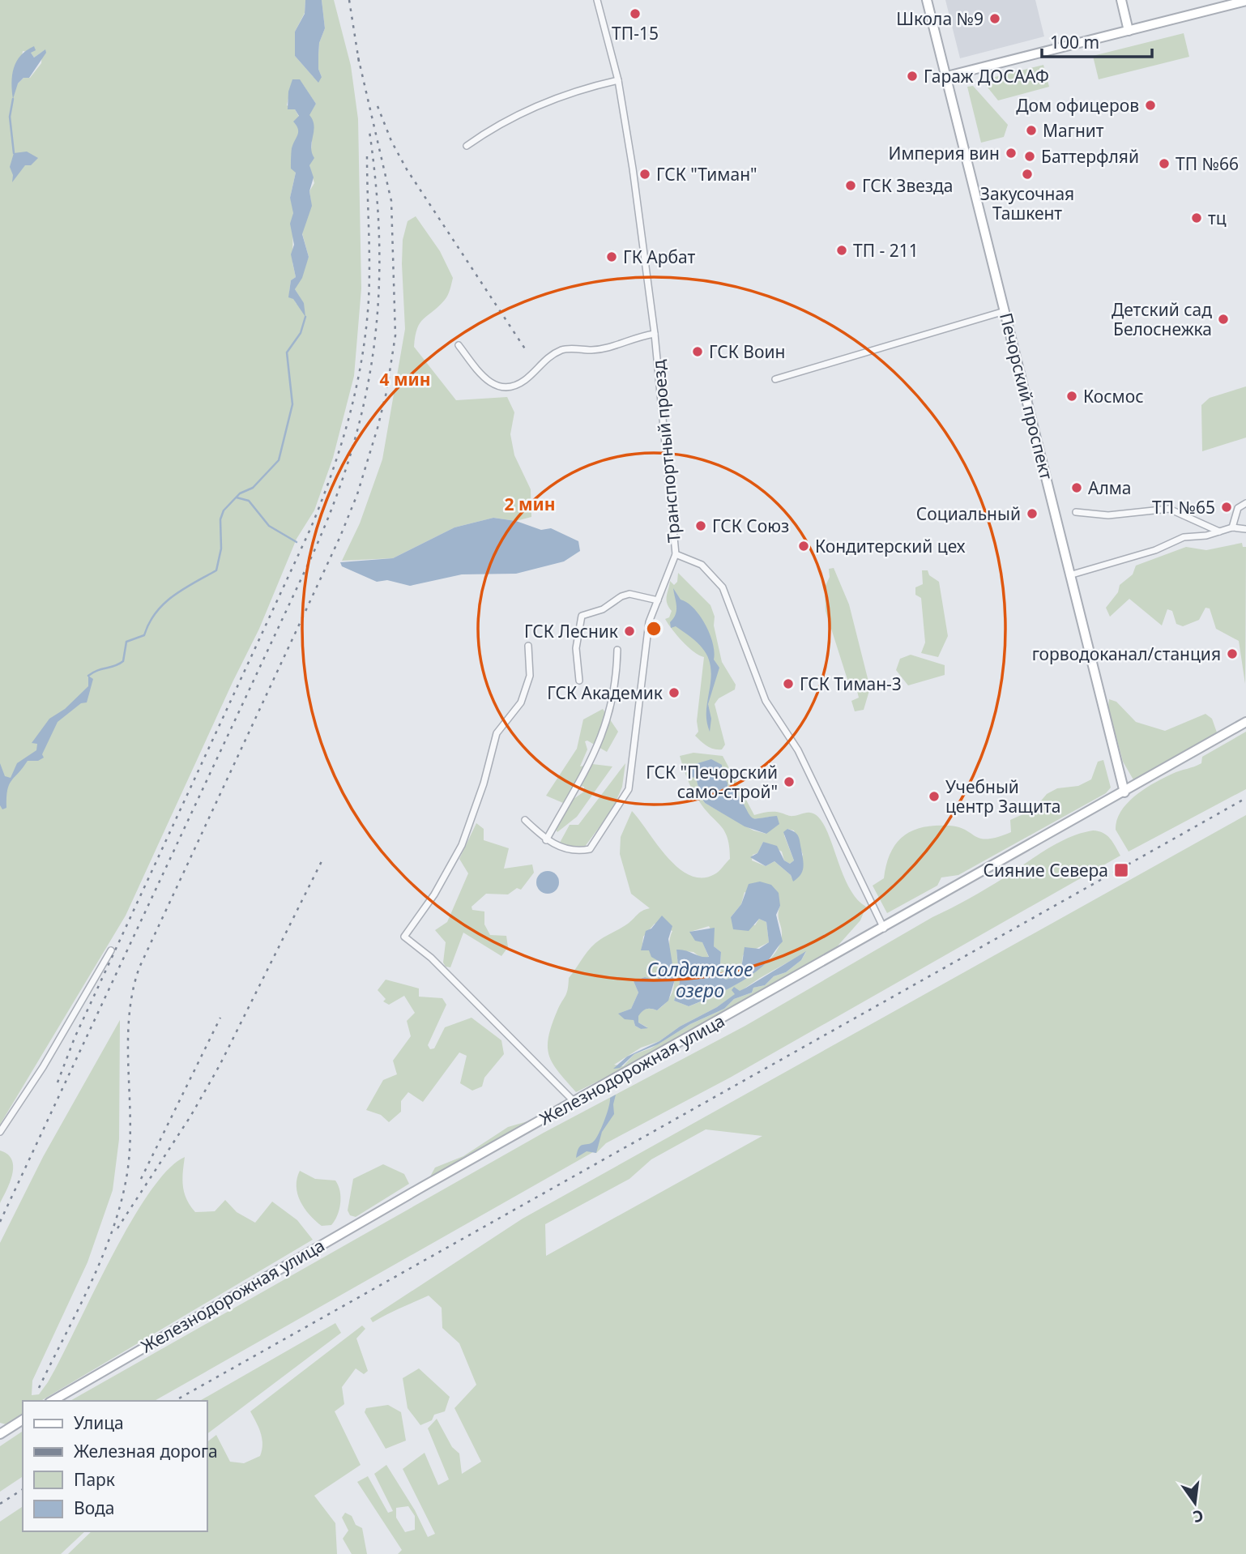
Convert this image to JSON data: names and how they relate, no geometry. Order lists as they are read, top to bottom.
{
  "streets": {
    "main road": ["Печорский проспект", "Железнодорожная улица"],
    "street": ["Транспортный проезд"]
  },
  "crossings": [
    ["Печорский проспект", "Железнодорожная улица"]
  ],
  "water": ["Солдатское озеро"],
  "places": {
    "other": [
      "ТП-15",
      "Школа №9",
      "Гараж ДОСААФ",
      "Дом офицеров",
      "Магнит",
      "Империя вин",
      "Баттерфляй",
      "ТП №66",
      "ГСК \"Тиман\"",
      "Закусочная Ташкент",
      "ГСК Звезда",
      "тц",
      "ТП - 211",
      "ГК Арбат",
      "Детский сад Белоснежка",
      "ГСК Воин",
      "Космос",
      "Алма",
      "ТП №65",
      "Социальный",
      "ГСК Союз",
      "Кондитерский цех",
      "ГСК Лесник",
      "горводоканал/станция",
      "ГСК Тиман-3",
      "ГСК Академик",
      "ГСК \"Печорский само-строй\"",
      "Учебный центр Защита"
    ],
    "transit": ["Сияние Севера"]
  },
  "legend": [
    "Улица",
    "Железная дорога",
    "Парк",
    "Вода"
  ],
  "scale_bar": "100 m",
  "north": "bottom",
  "rings": ["4 мин", "2 мин"]
}
